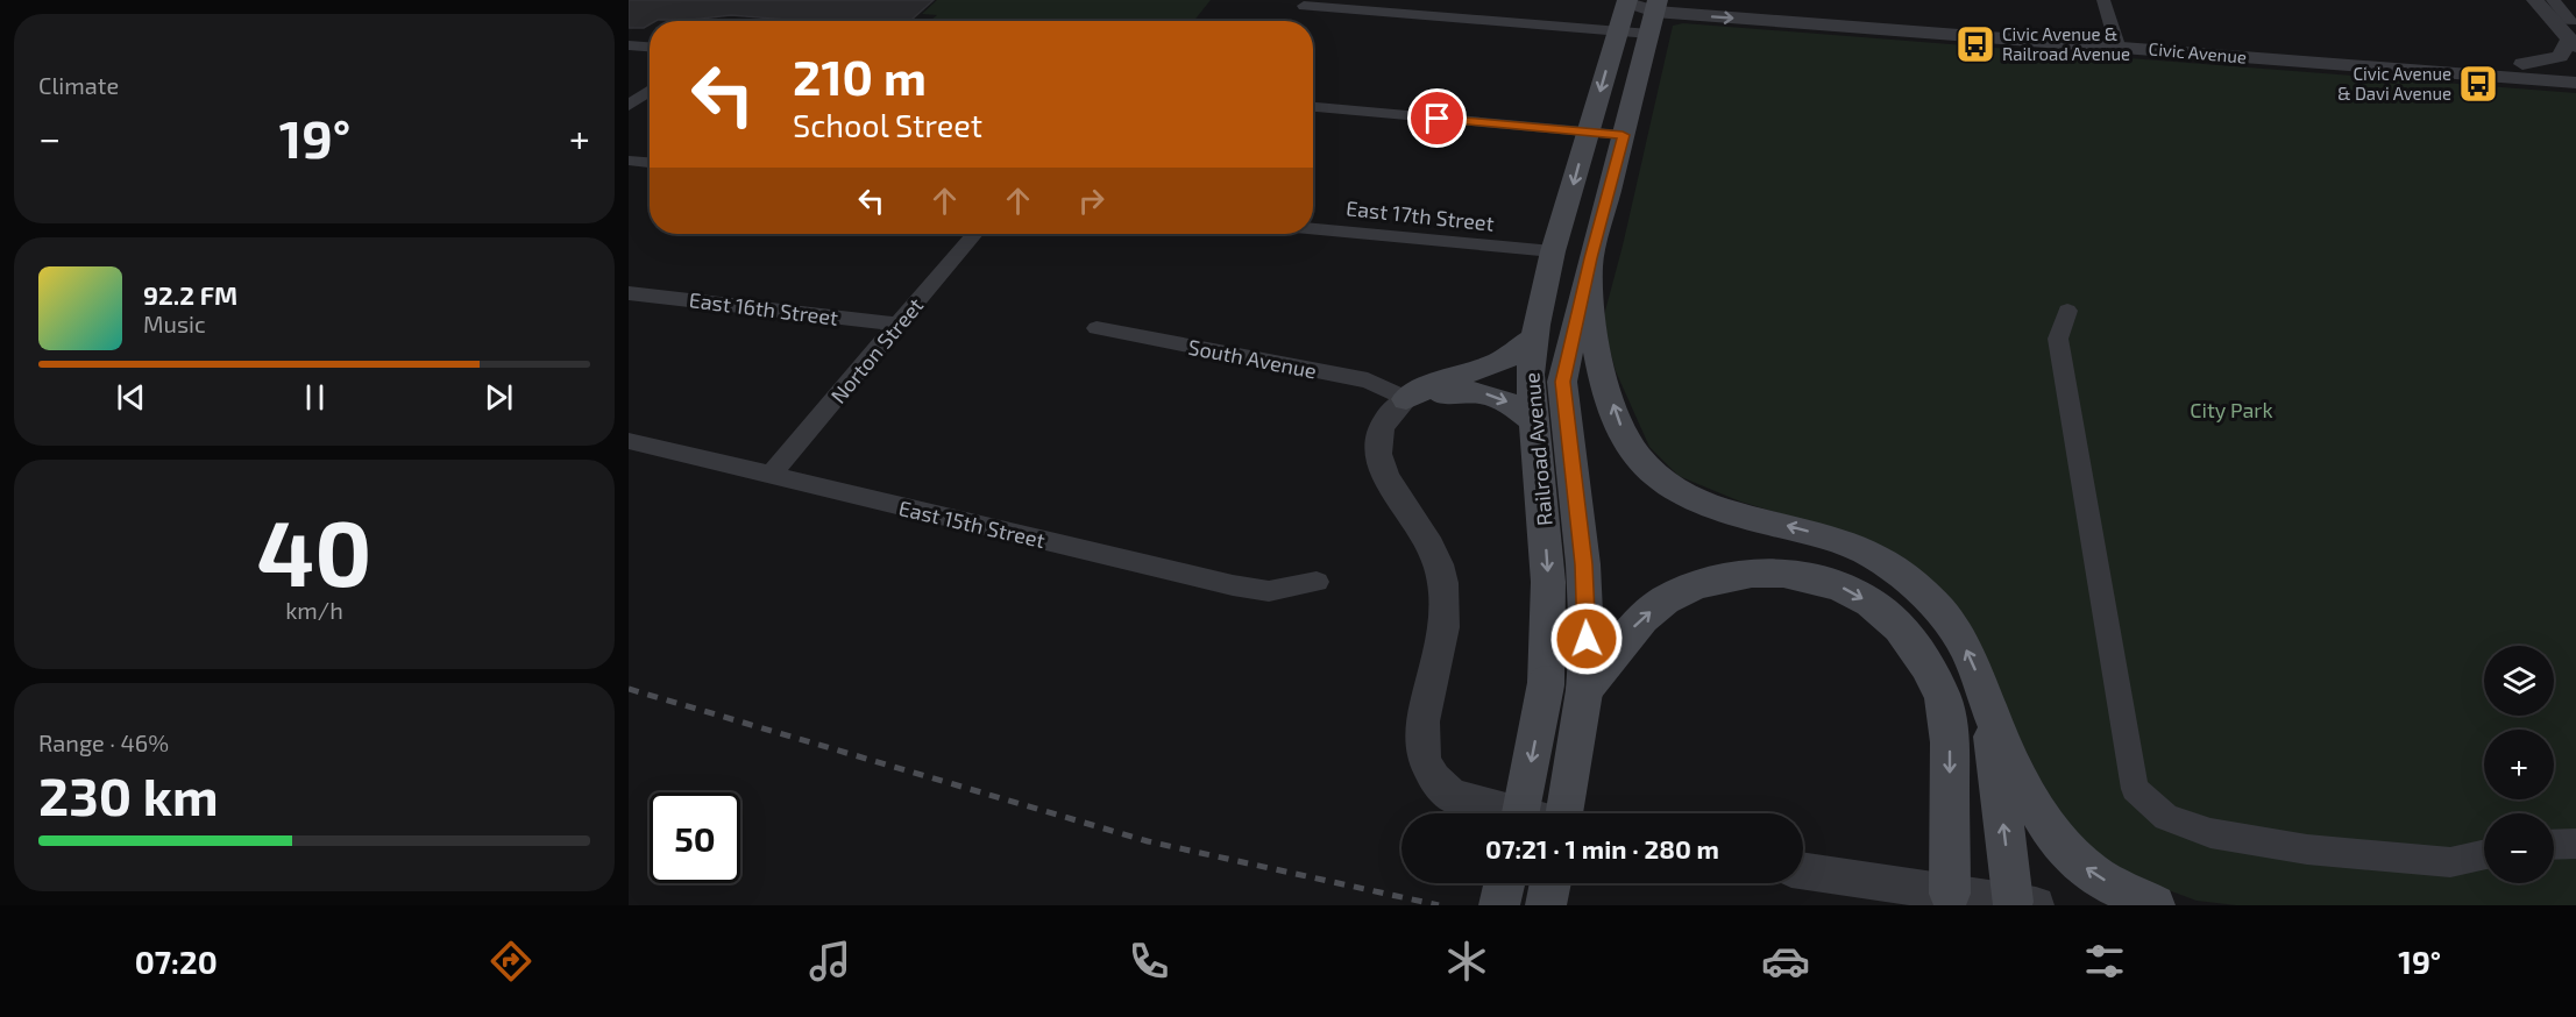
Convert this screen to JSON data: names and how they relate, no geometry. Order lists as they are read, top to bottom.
{
  "streets": {
    "main road": ["Railroad Avenue"],
    "street": [
      "Civic Avenue",
      "East 17th Street",
      "East 16th Street",
      "Norton Street",
      "South Avenue",
      "East 15th Street"
    ]
  },
  "crossings": [
    ["Civic Avenue", "Railroad Avenue"],
    ["East 17th Street", "Railroad Avenue"],
    ["East 16th Street", "Norton Street"],
    ["Norton Street", "East 15th Street"]
  ],
  "parks": ["City Park"],
  "places": {
    "bus stop": ["Civic Avenue & Railroad Avenue", "Civic Avenue & Davi Avenue"]
  },
  "page": {
    "tile": [
      "Climate",
      ["40", "km/h"],
      ["Range · 46%", "230 km"]
    ],
    "turn": ["210 m", "School Street"],
    "heat": ["−", "19°", "+"],
    "song": ["92.2 FM", "Music"],
    "map_buttons": ["+", "−"],
    "limit": "50",
    "trip": "07:21 · 1 min · 280 m",
    "tabs": ["07:20", "19°"]
  }
}
